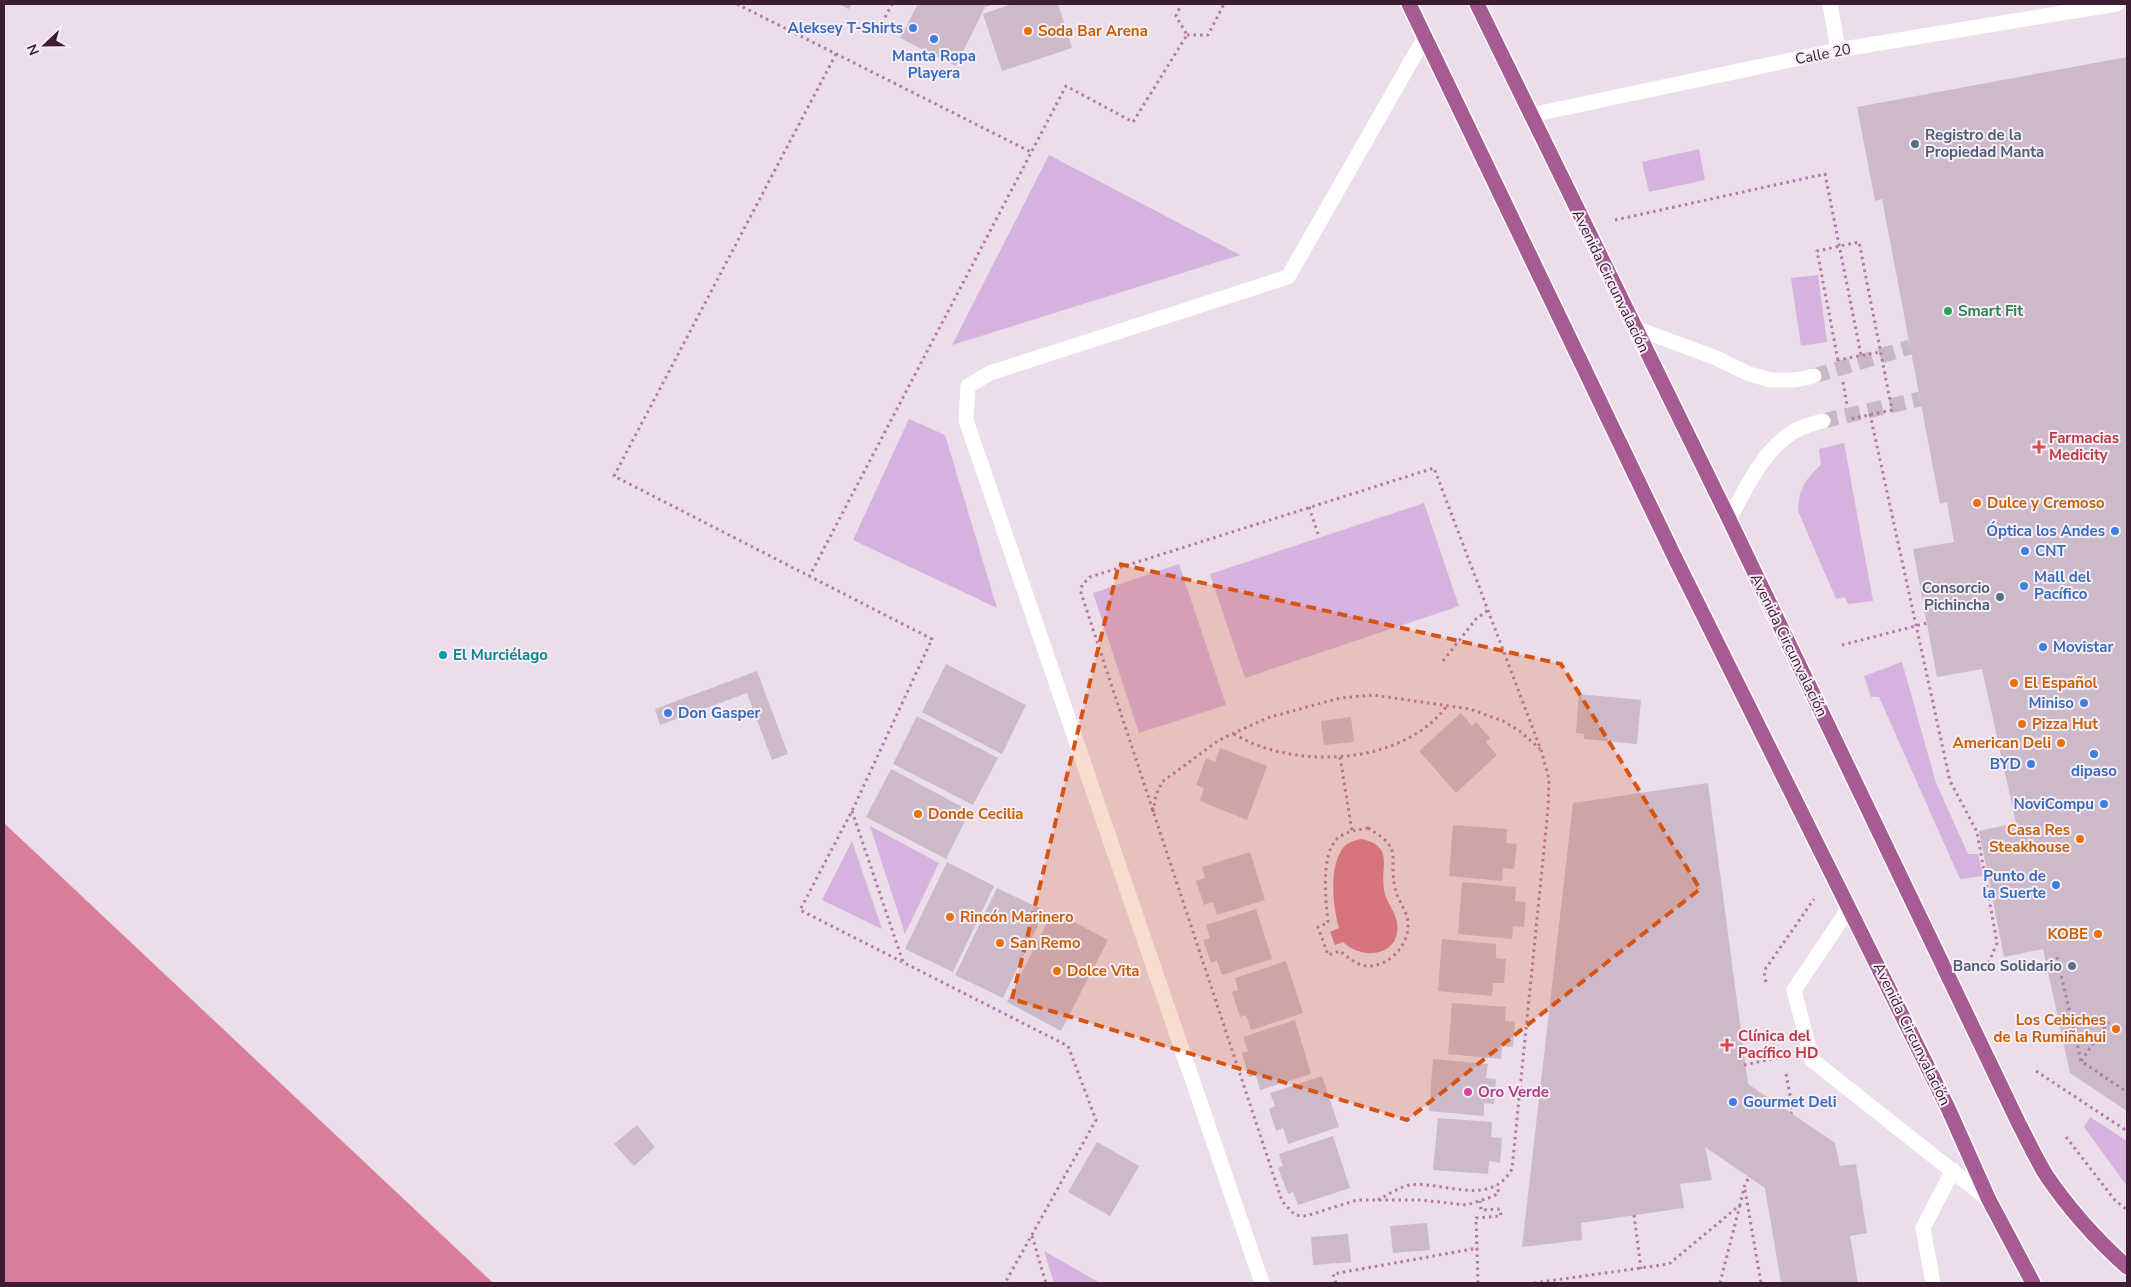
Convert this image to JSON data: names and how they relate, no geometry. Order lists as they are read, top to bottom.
{
  "streets": {
    "main road": ["Avenida Circunvalación"],
    "street": ["Calle 20"]
  },
  "crossings": [
    ["Calle 20", "Avenida Circunvalación"]
  ],
  "places": {
    "other": [
      "Aleksey T-Shirts",
      "Soda Bar Arena",
      "Manta Ropa Playera",
      "Registro de la Propiedad Manta",
      "Smart Fit",
      "Dulce y Cremoso",
      "Óptica los Andes",
      "CNT",
      "Mall del Pacífico",
      "Consorcio Pichincha",
      "Movistar",
      "El Murciélago",
      "El Español",
      "Miniso",
      "Don Gasper",
      "Pizza Hut",
      "American Deli",
      "dipaso",
      "BYD",
      "NoviCompu",
      "Donde Cecilia",
      "Casa Res Steakhouse",
      "Punto de la Suerte",
      "Rincón Marinero",
      "KOBE",
      "San Remo",
      "Banco Solidario",
      "Dolce Vita",
      "Los Cebiches de la Rumiñahui",
      "Oro Verde",
      "Gourmet Deli"
    ],
    "health": ["Farmacias Medicity", "Clínica del Pacífico HD"]
  },
  "north": "left"
}
